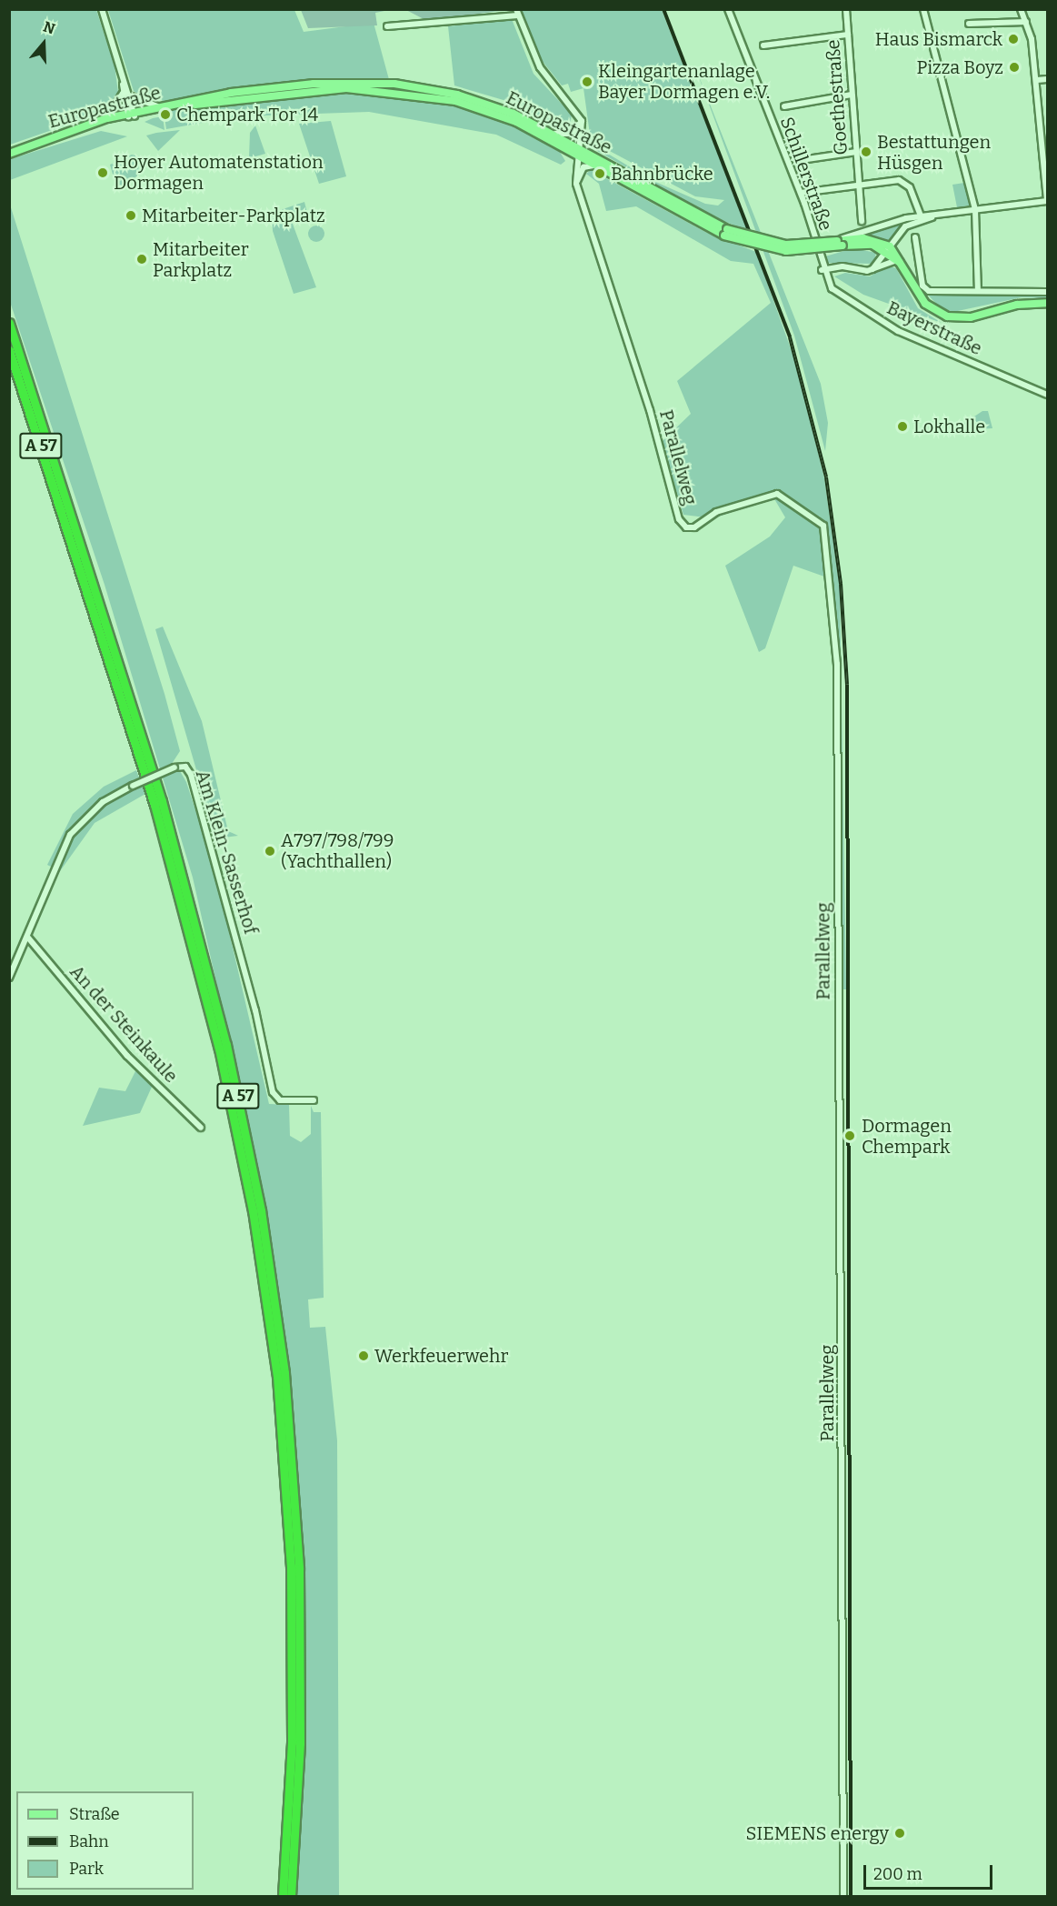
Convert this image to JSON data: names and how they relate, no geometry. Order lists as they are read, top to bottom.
{
  "streets": {
    "highway": ["A 57"],
    "main road": ["Europastraße"],
    "street": [
      "Goethestraße",
      "Schillerstraße",
      "Bayerstraße",
      "Parallelweg",
      "Am Klein-Sasserhof",
      "An der Steinkaule"
    ]
  },
  "crossings": [
    ["Europastraße", "Parallelweg"],
    ["Schillerstraße", "Bayerstraße"],
    ["Am Klein-Sasserhof", "An der Steinkaule"]
  ],
  "places": [
    "Haus Bismarck",
    "Pizza Boyz",
    "Kleingartenanlage Bayer Dormagen e.V.",
    "Chempark Tor 14",
    "Bestattungen Hüsgen",
    "Hoyer Automatenstation Dormagen",
    "Bahnbrücke",
    "Mitarbeiter-Parkplatz",
    "Mitarbeiter Parkplatz",
    "Lokhalle",
    "A797/798/799 (Yachthallen)",
    "Dormagen Chempark",
    "Werkfeuerwehr",
    "SIEMENS energy"
  ],
  "legend": ["Straße", "Bahn", "Park"],
  "scale_bar": "200 m",
  "north": "top"
}
